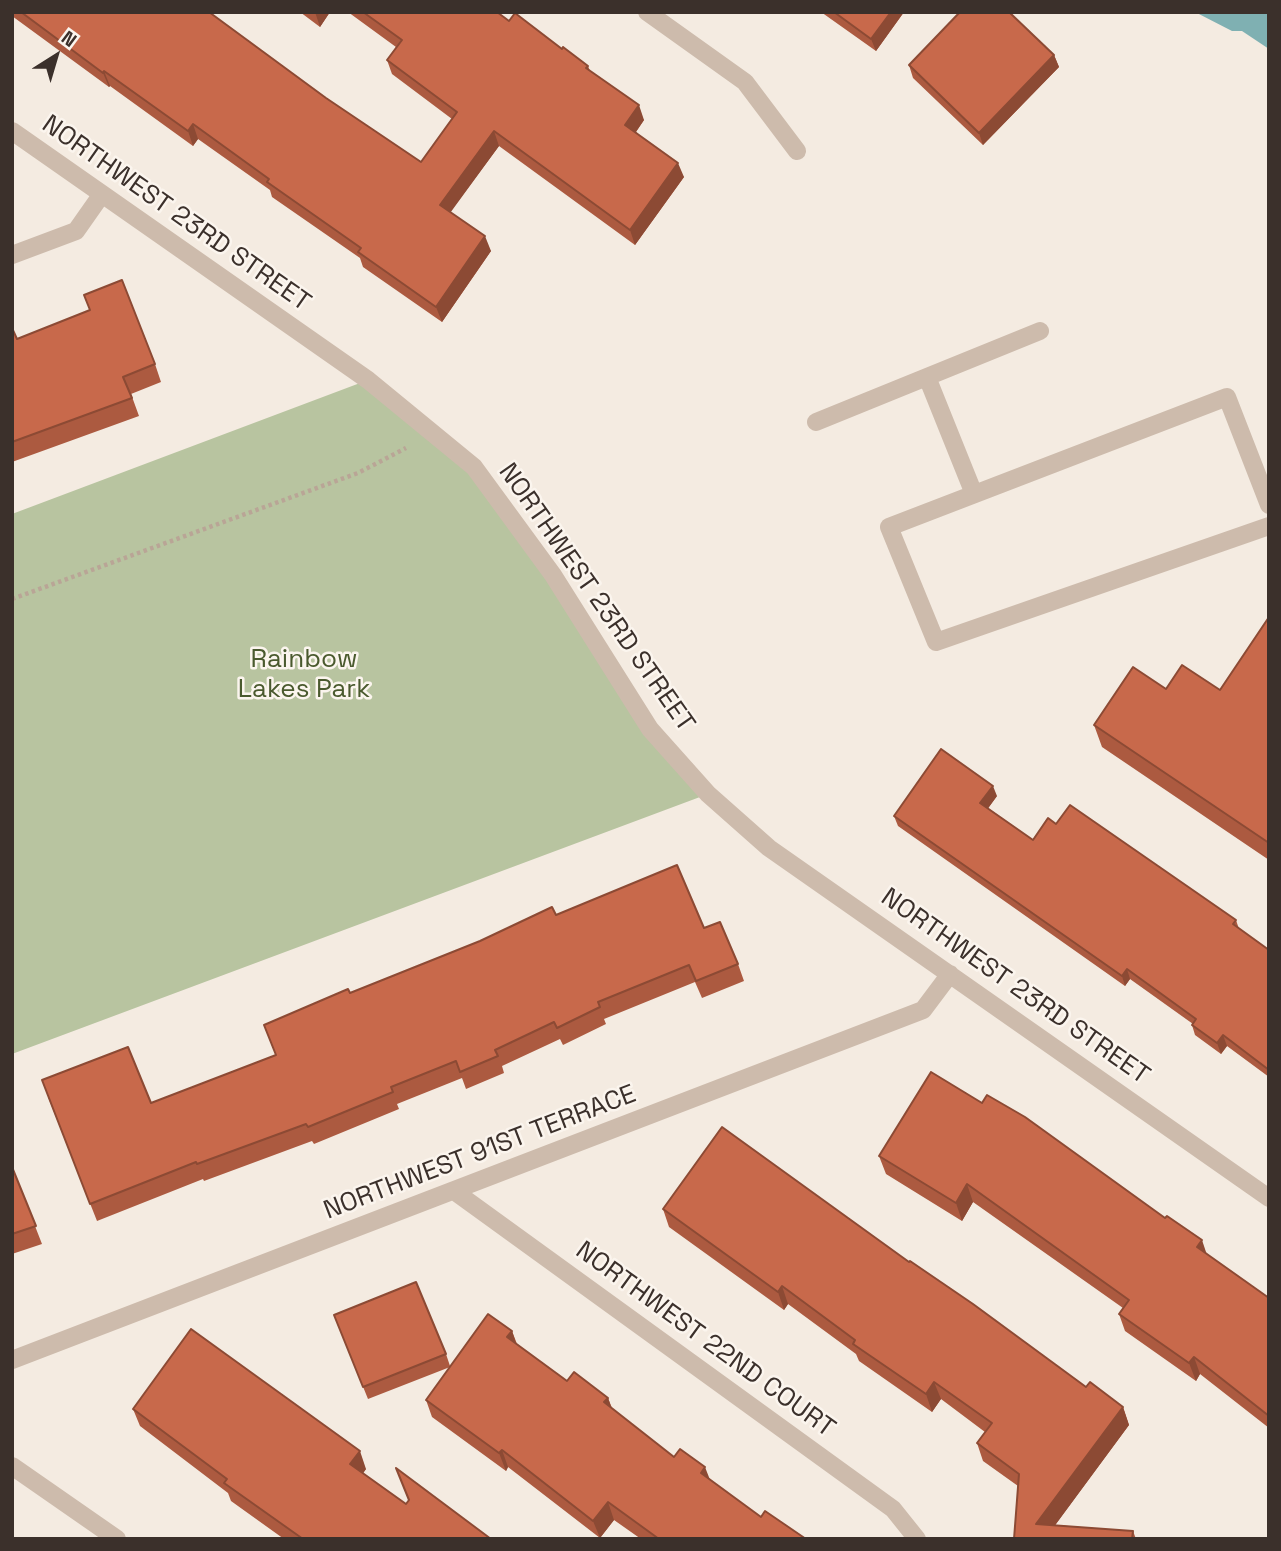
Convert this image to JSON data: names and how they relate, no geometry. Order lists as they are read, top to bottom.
{
  "streets": {
    "street": ["NORTHWEST 23RD STREET", "NORTHWEST 91ST TERRACE", "NORTHWEST 22ND COURT"]
  },
  "crossings": [
    ["NORTHWEST 23RD STREET", "NORTHWEST 91ST TERRACE"],
    ["NORTHWEST 91ST TERRACE", "NORTHWEST 22ND COURT"]
  ],
  "parks": ["Rainbow Lakes Park"],
  "north": "top right"
}
